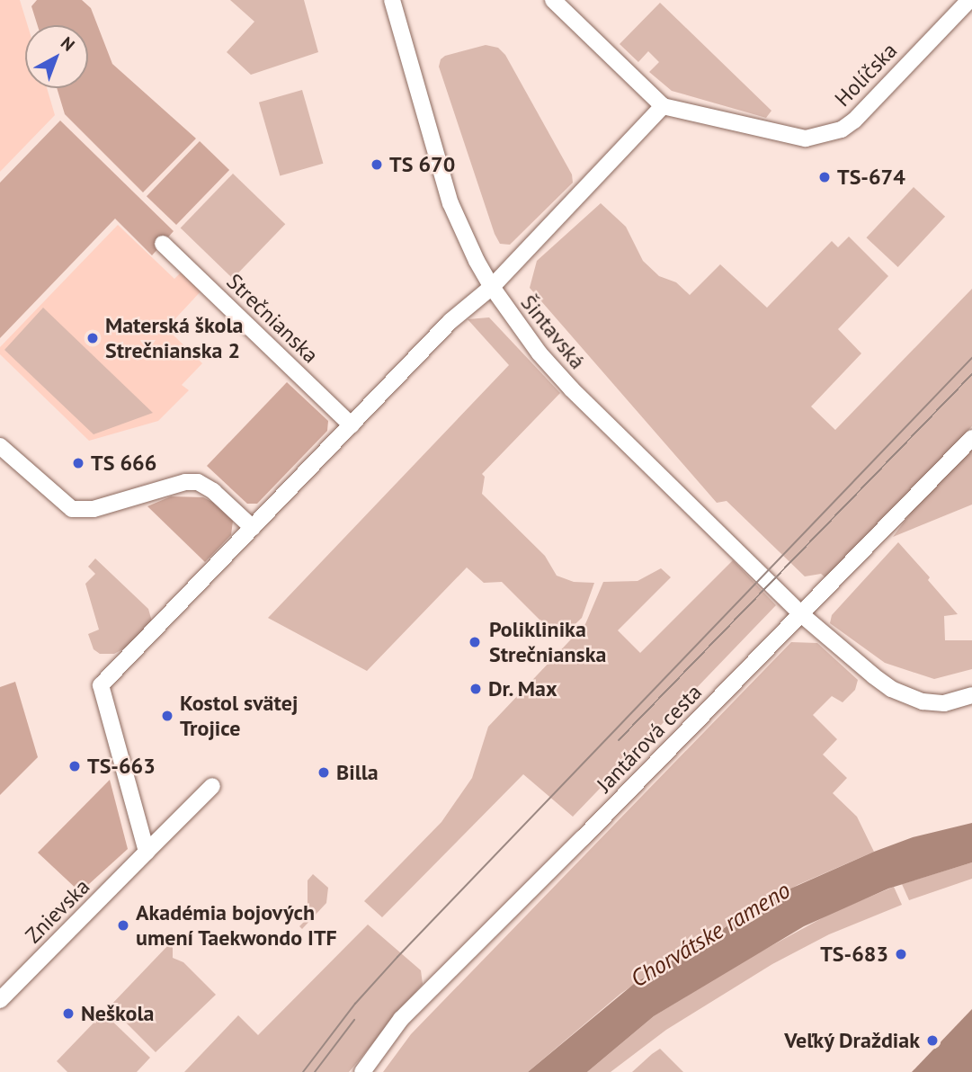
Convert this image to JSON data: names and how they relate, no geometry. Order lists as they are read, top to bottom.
{
  "streets": {
    "street": [
      "Holíčska",
      "Strečnianska",
      "Šintavská",
      "Jantárová cesta",
      "Znievska"
    ]
  },
  "crossings": [
    ["Šintavská", "Jantárová cesta"]
  ],
  "water": ["Chorvátske rameno"],
  "places": [
    "TS 670",
    "TS-674",
    "Materská škola Strečnianska 2",
    "TS 666",
    "Poliklinika Strečnianska",
    "Dr. Max",
    "Kostol svätej Trojice",
    "TS-663",
    "Billa",
    "Akadémia bojových umení Taekwondo ITF",
    "TS-683",
    "Neškola",
    "Veľký Draždiak"
  ],
  "north": "top right"
}
